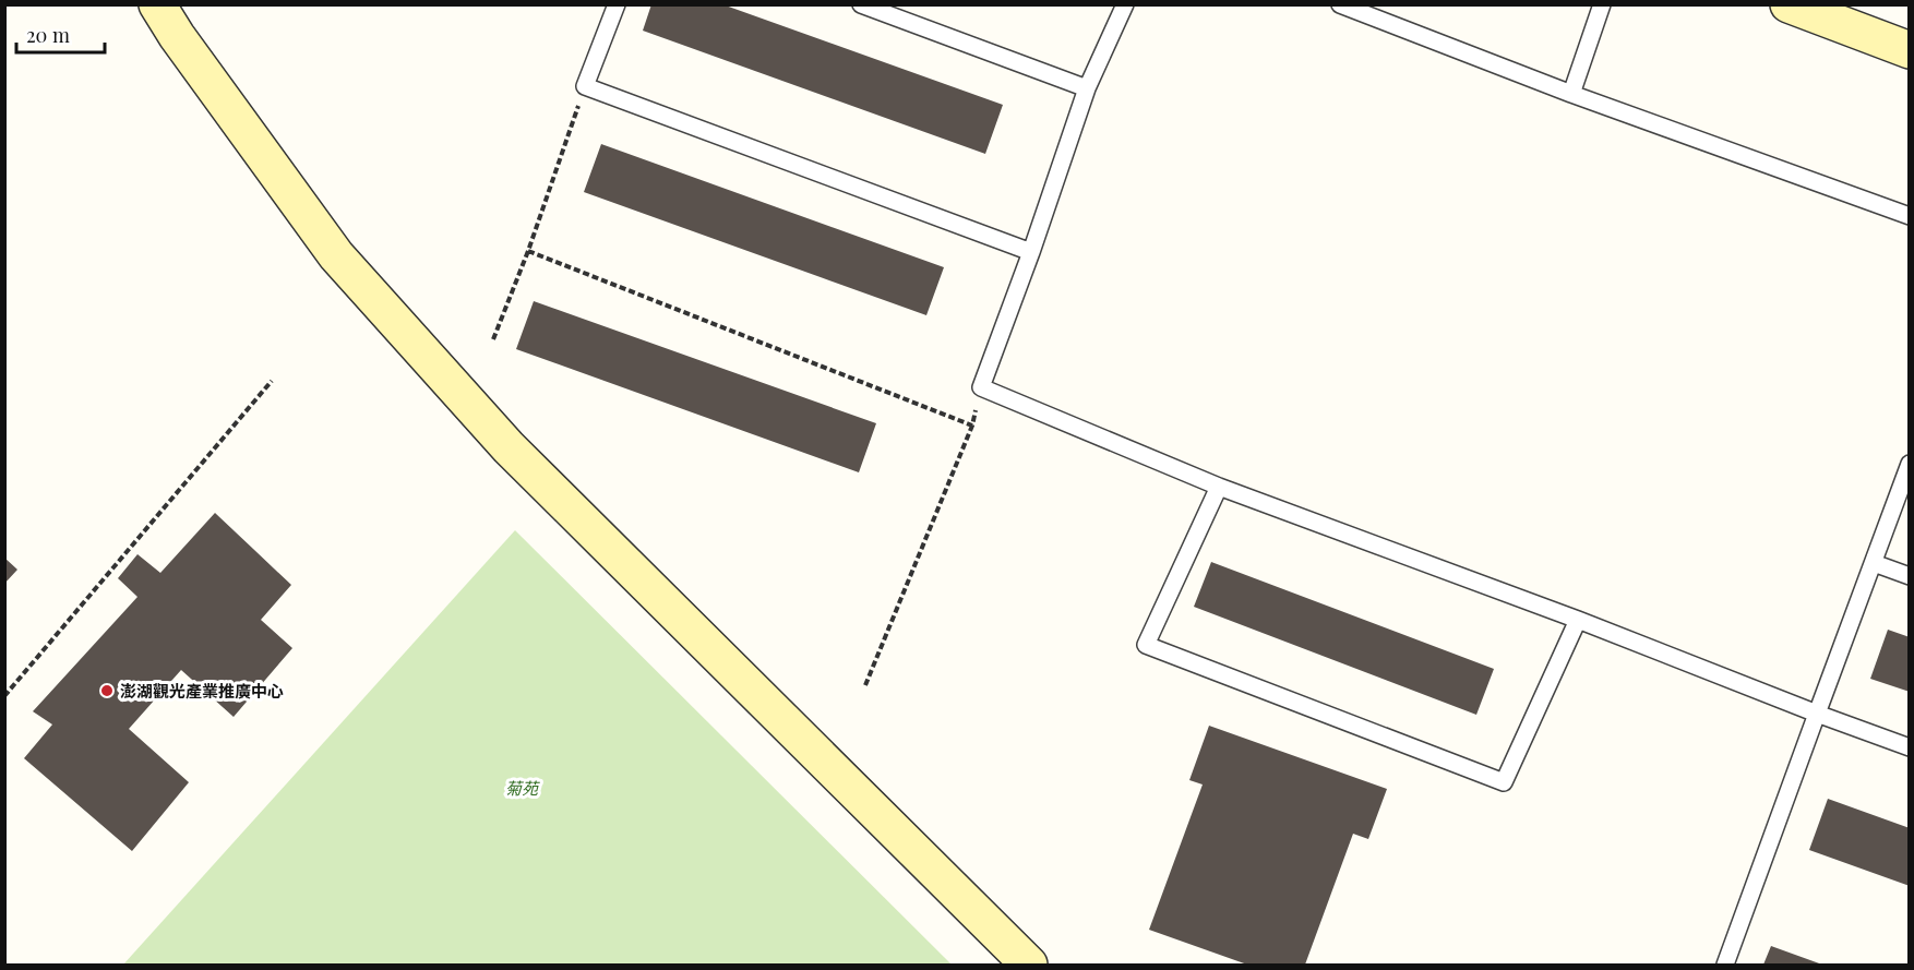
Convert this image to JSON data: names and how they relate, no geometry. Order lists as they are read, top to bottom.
{
  "parks": ["菊苑"],
  "places": ["澎湖觀光產業推廣中心"],
  "scale_bar": "20 m"
}
